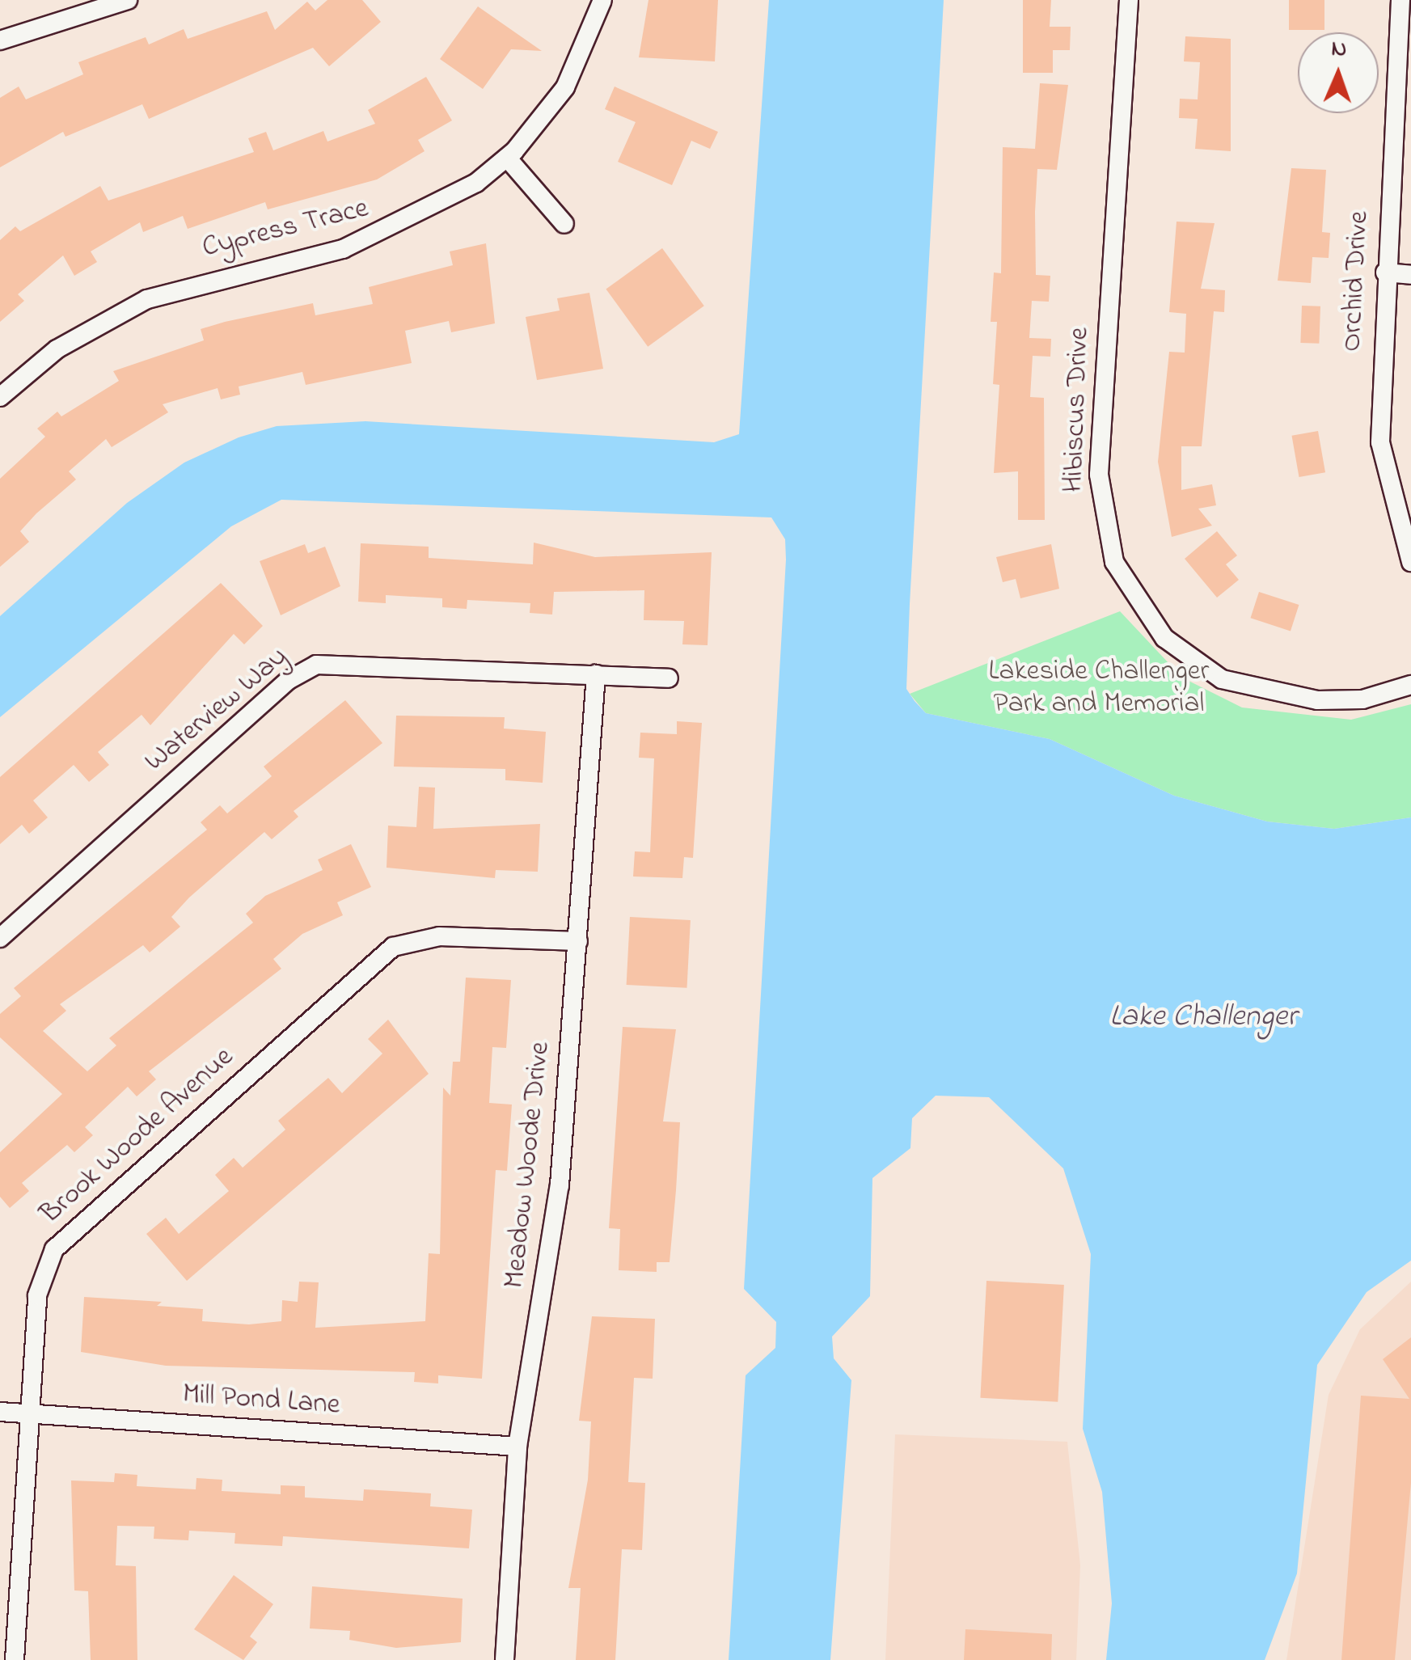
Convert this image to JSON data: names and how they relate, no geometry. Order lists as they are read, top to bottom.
{
  "streets": {
    "street": [
      "Cypress Trace",
      "Orchid Drive",
      "Hibiscus Drive",
      "Waterview Way",
      "Brook Woode Avenue",
      "Meadow Woode Drive",
      "Mill Pond Lane"
    ]
  },
  "crossings": [
    ["Waterview Way", "Meadow Woode Drive"],
    ["Brook Woode Avenue", "Meadow Woode Drive"],
    ["Brook Woode Avenue", "Mill Pond Lane"],
    ["Meadow Woode Drive", "Mill Pond Lane"]
  ],
  "water": ["Lake Challenger"],
  "parks": ["Lakeside Challenger Park and Memorial"],
  "north": "top"
}
